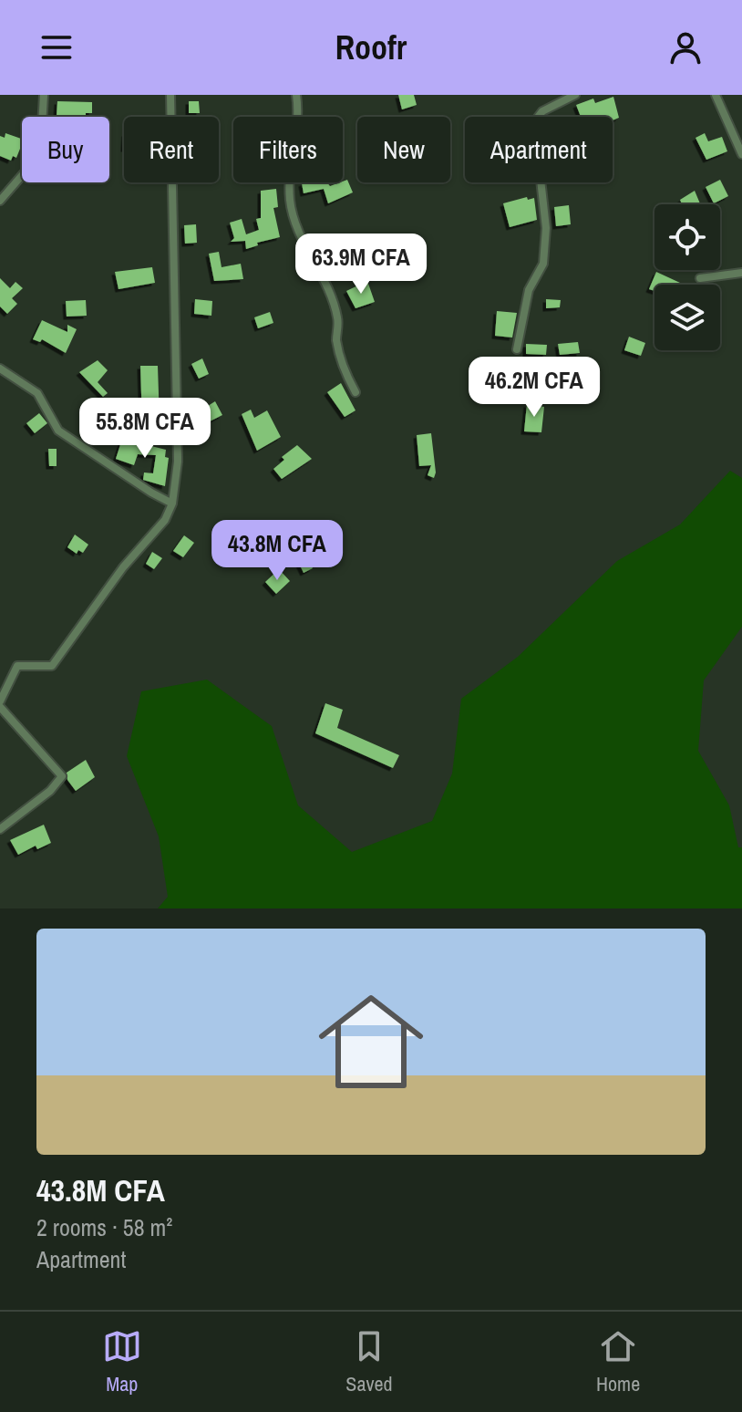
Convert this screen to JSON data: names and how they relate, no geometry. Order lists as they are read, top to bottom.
{
  "page": {
    "header": "Roofr",
    "chip": [
      "Buy",
      "Rent",
      "Filters",
      "New",
      "Apartment"
    ],
    "price": [
      "63.9M CFA",
      "46.2M CFA",
      "55.8M CFA",
      "43.8M CFA"
    ],
    "list": [
      {
        "name": "43.8M CFA",
        "note": "2 rooms · 58 m² · Apartment"
      }
    ],
    "tabs": ["Map", "Saved", "Home"]
  }
}
